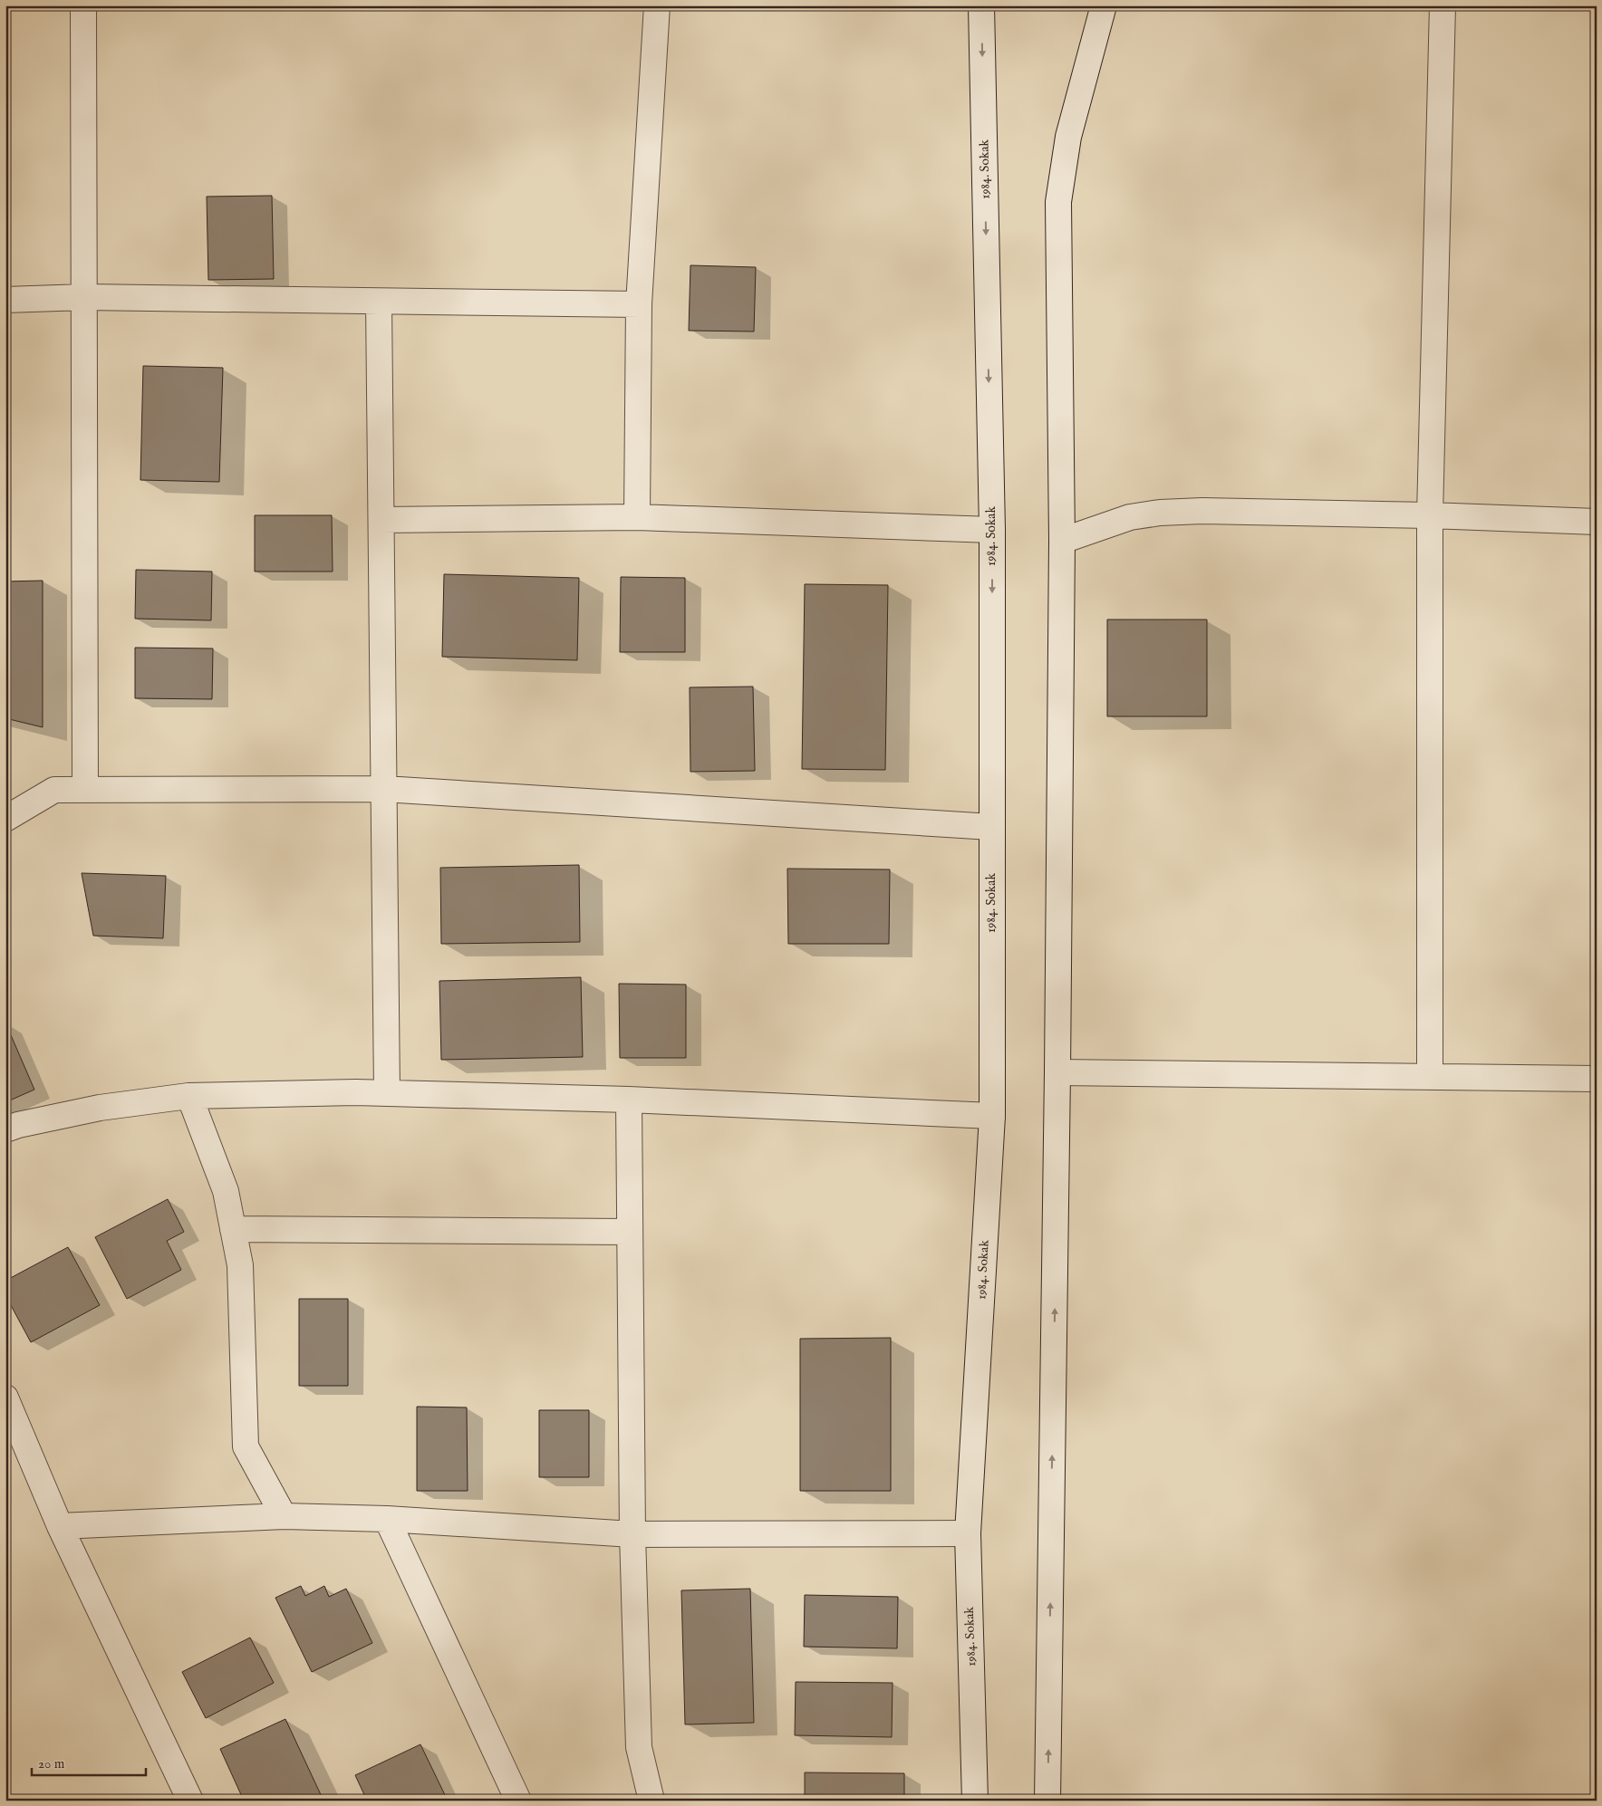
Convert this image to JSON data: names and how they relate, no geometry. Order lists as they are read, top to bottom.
{
  "streets": {
    "street": ["1984. Sokak"]
  },
  "scale_bar": "20 m"
}
